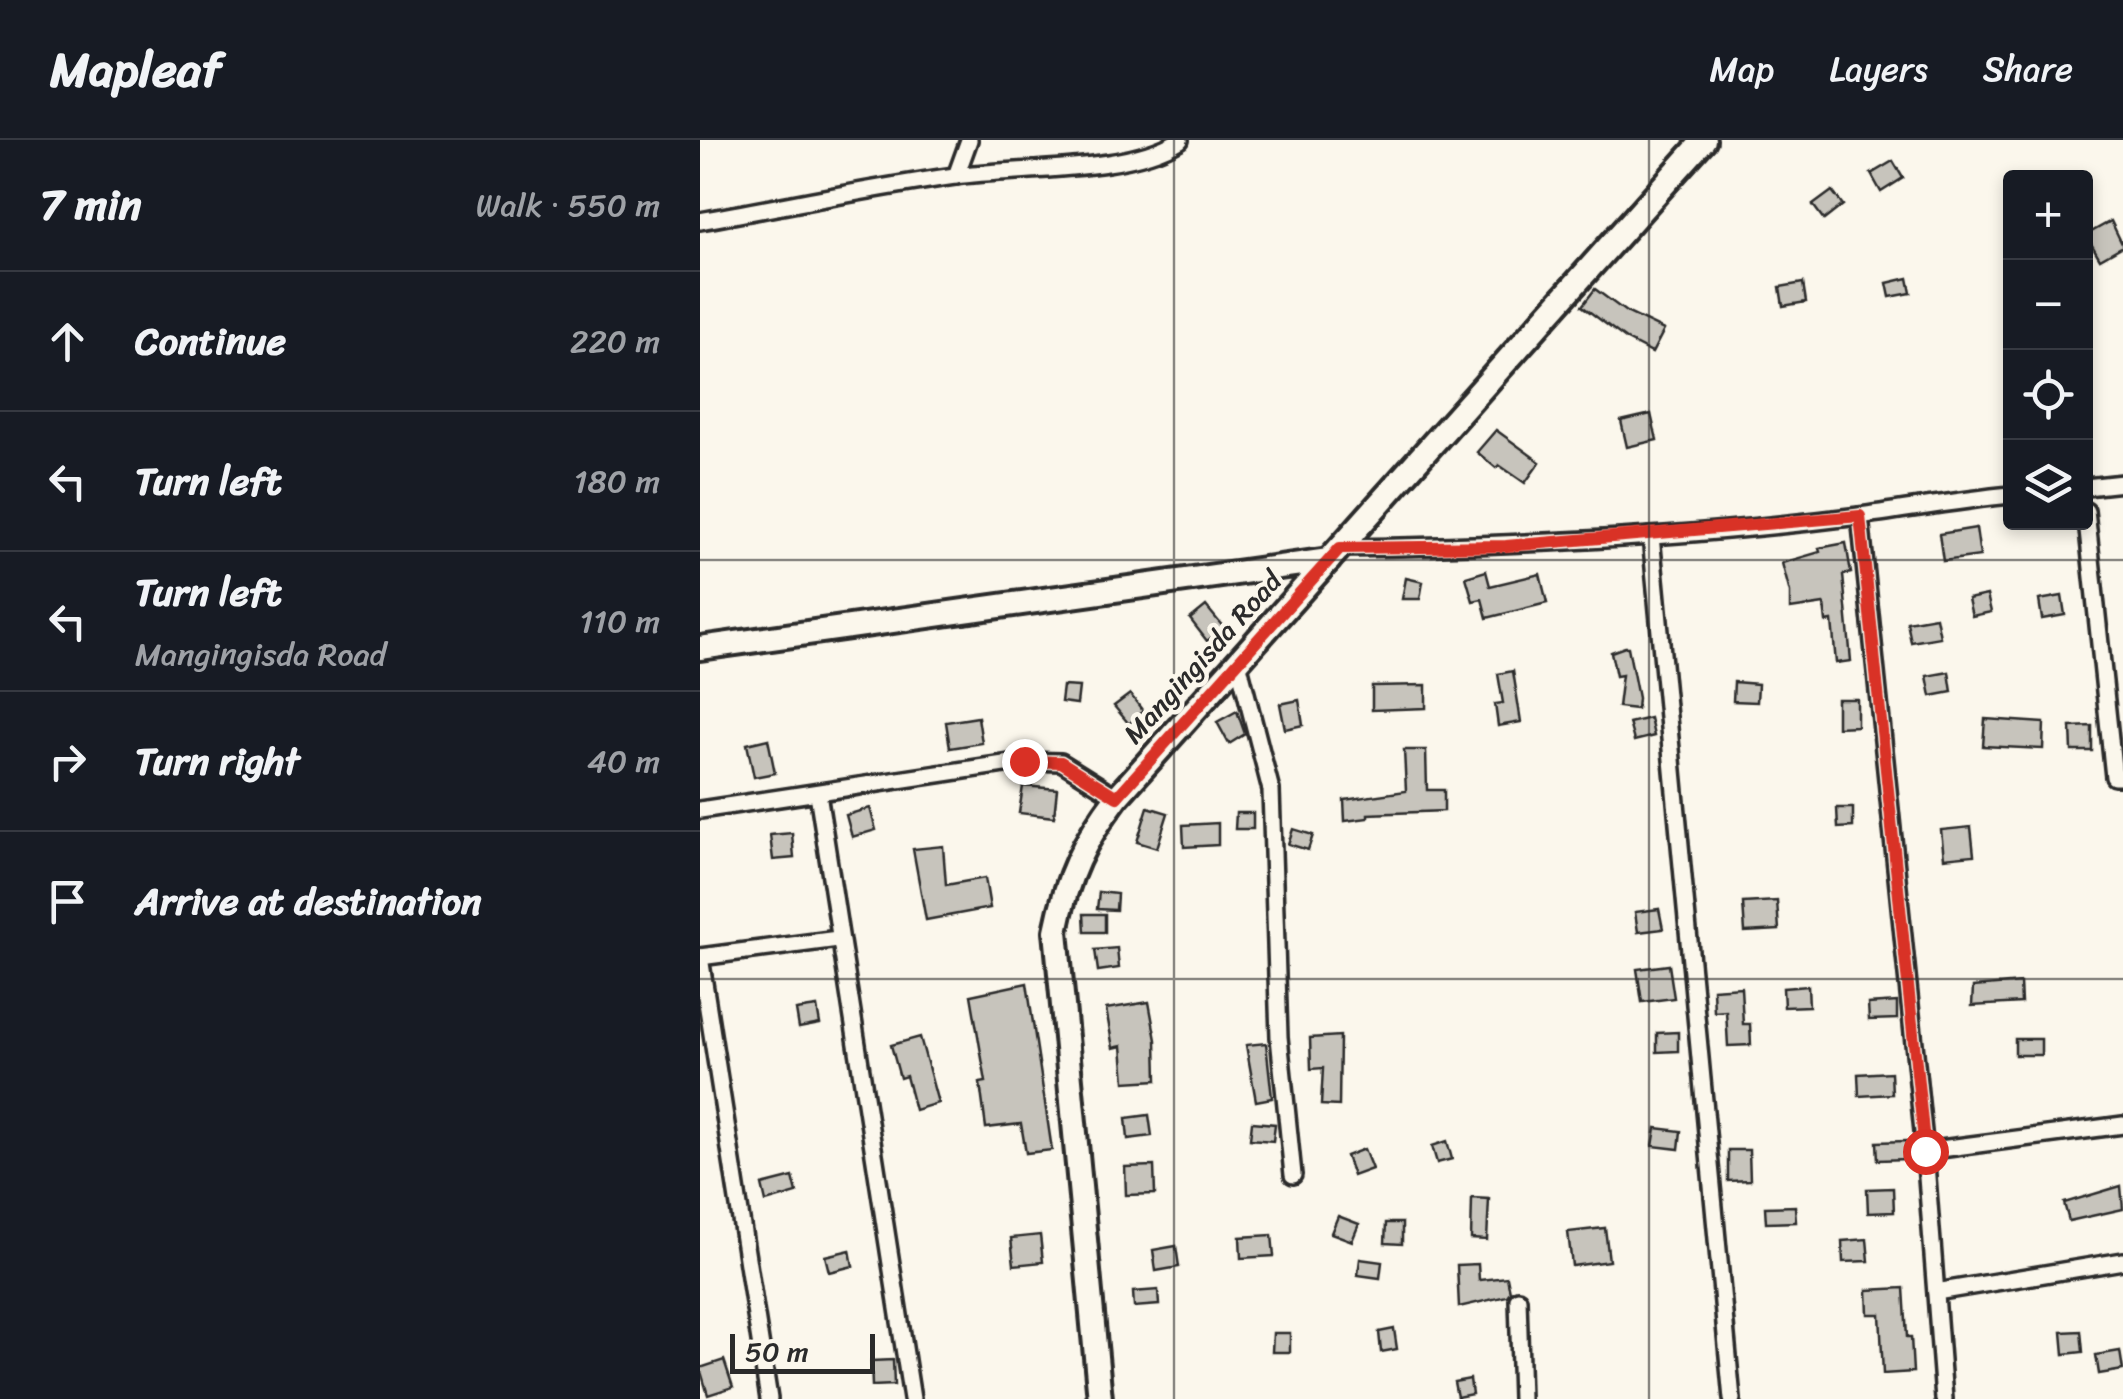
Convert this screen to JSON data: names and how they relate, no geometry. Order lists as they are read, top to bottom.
{
  "streets": {
    "street": ["Mangingisda Road"]
  },
  "scale_bar": "50 m",
  "page": {
    "header": "Mapleaf",
    "nav": ["Map", "Layers", "Share"],
    "heading": ["7 min", "Walk · 550 m"],
    "map_buttons": ["+", "−"],
    "list": [
      ["Continue", "220 m"],
      ["Turn left", "180 m"],
      ["Turn left", "Mangingisda Road", "110 m"],
      ["Turn right", "40 m"],
      "Arrive at destination"
    ],
    "scale": "50 m"
  }
}
